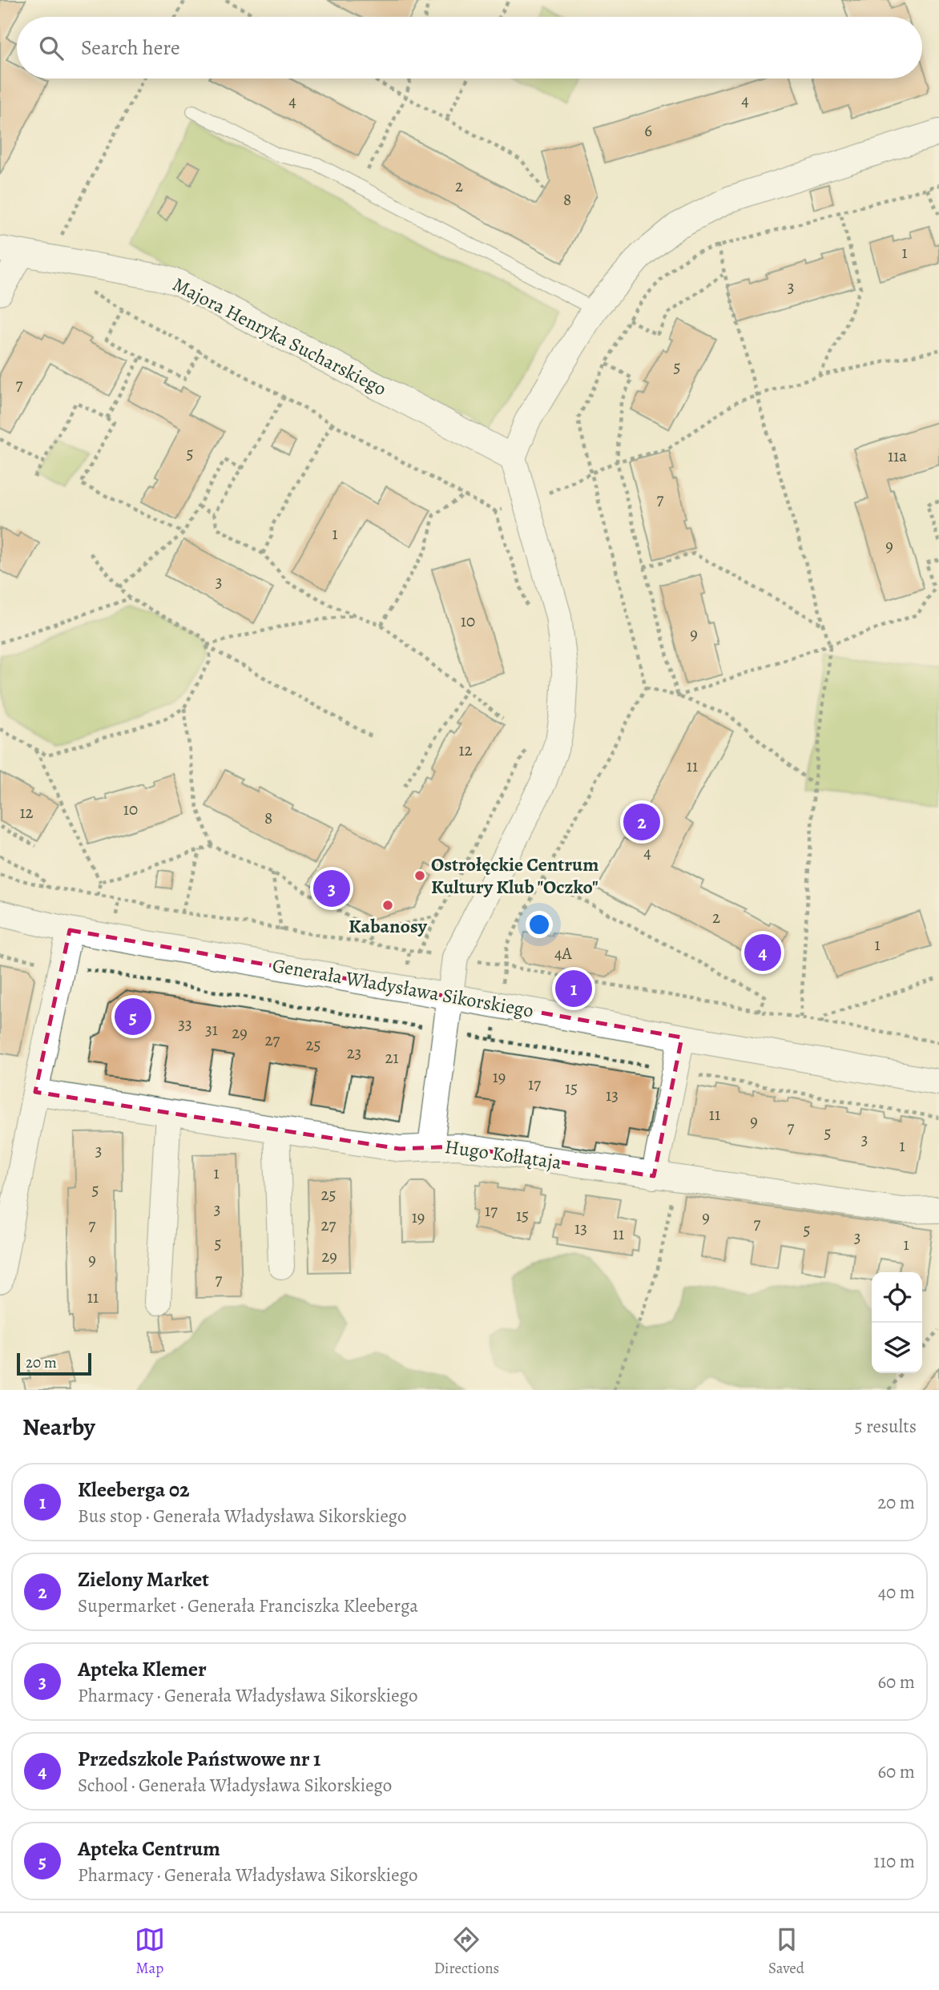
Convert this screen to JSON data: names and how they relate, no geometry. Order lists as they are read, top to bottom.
{
  "streets": {
    "street": ["Majora Henryka Sucharskiego", "Generała Władysława Sikorskiego", "Hugo Kołłątaja"]
  },
  "places": ["Ostrołęckie Centrum Kultury Klub \"Oczko\"", "Kabanosy"],
  "house_numbers": [
    "4",
    "4",
    "6",
    "2",
    "8",
    "1",
    "3",
    "5",
    "7",
    "5",
    "11a",
    "7",
    "1",
    "9",
    "3",
    "10",
    "9",
    "12",
    "11",
    "10",
    "12",
    "8",
    "4",
    "2",
    "1",
    "4A",
    "33",
    "31",
    "29",
    "27",
    "25",
    "23",
    "21",
    "19",
    "17",
    "15",
    "13",
    "11",
    "9",
    "7",
    "5",
    "3",
    "1",
    "3",
    "1",
    "5",
    "25",
    "3",
    "17",
    "15",
    "19",
    "9",
    "7",
    "7",
    "27",
    "13",
    "5",
    "11",
    "3",
    "5",
    "1",
    "29",
    "9",
    "7",
    "11"
  ],
  "scale_bar": "20 m",
  "page": {
    "search": "Search here",
    "pins": [
      "2",
      "3",
      "4",
      "1",
      "5"
    ],
    "scale": "20 m",
    "heading": ["Nearby", "5 results"],
    "list": [
      {
        "mark": "1",
        "name": "Kleeberga 02",
        "note": "Bus stop · Generała Władysława Sikorskiego",
        "value": "20 m"
      },
      {
        "mark": "2",
        "name": "Zielony Market",
        "note": "Supermarket · Generała Franciszka Kleeberga",
        "value": "40 m"
      },
      {
        "mark": "3",
        "name": "Apteka Klemer",
        "note": "Pharmacy · Generała Władysława Sikorskiego",
        "value": "60 m"
      },
      {
        "mark": "4",
        "name": "Przedszkole Państwowe nr 1",
        "note": "School · Generała Władysława Sikorskiego",
        "value": "60 m"
      },
      {
        "mark": "5",
        "name": "Apteka Centrum",
        "note": "Pharmacy · Generała Władysława Sikorskiego",
        "value": "110 m"
      }
    ],
    "nav": ["Map", "Directions", "Saved"]
  }
}
